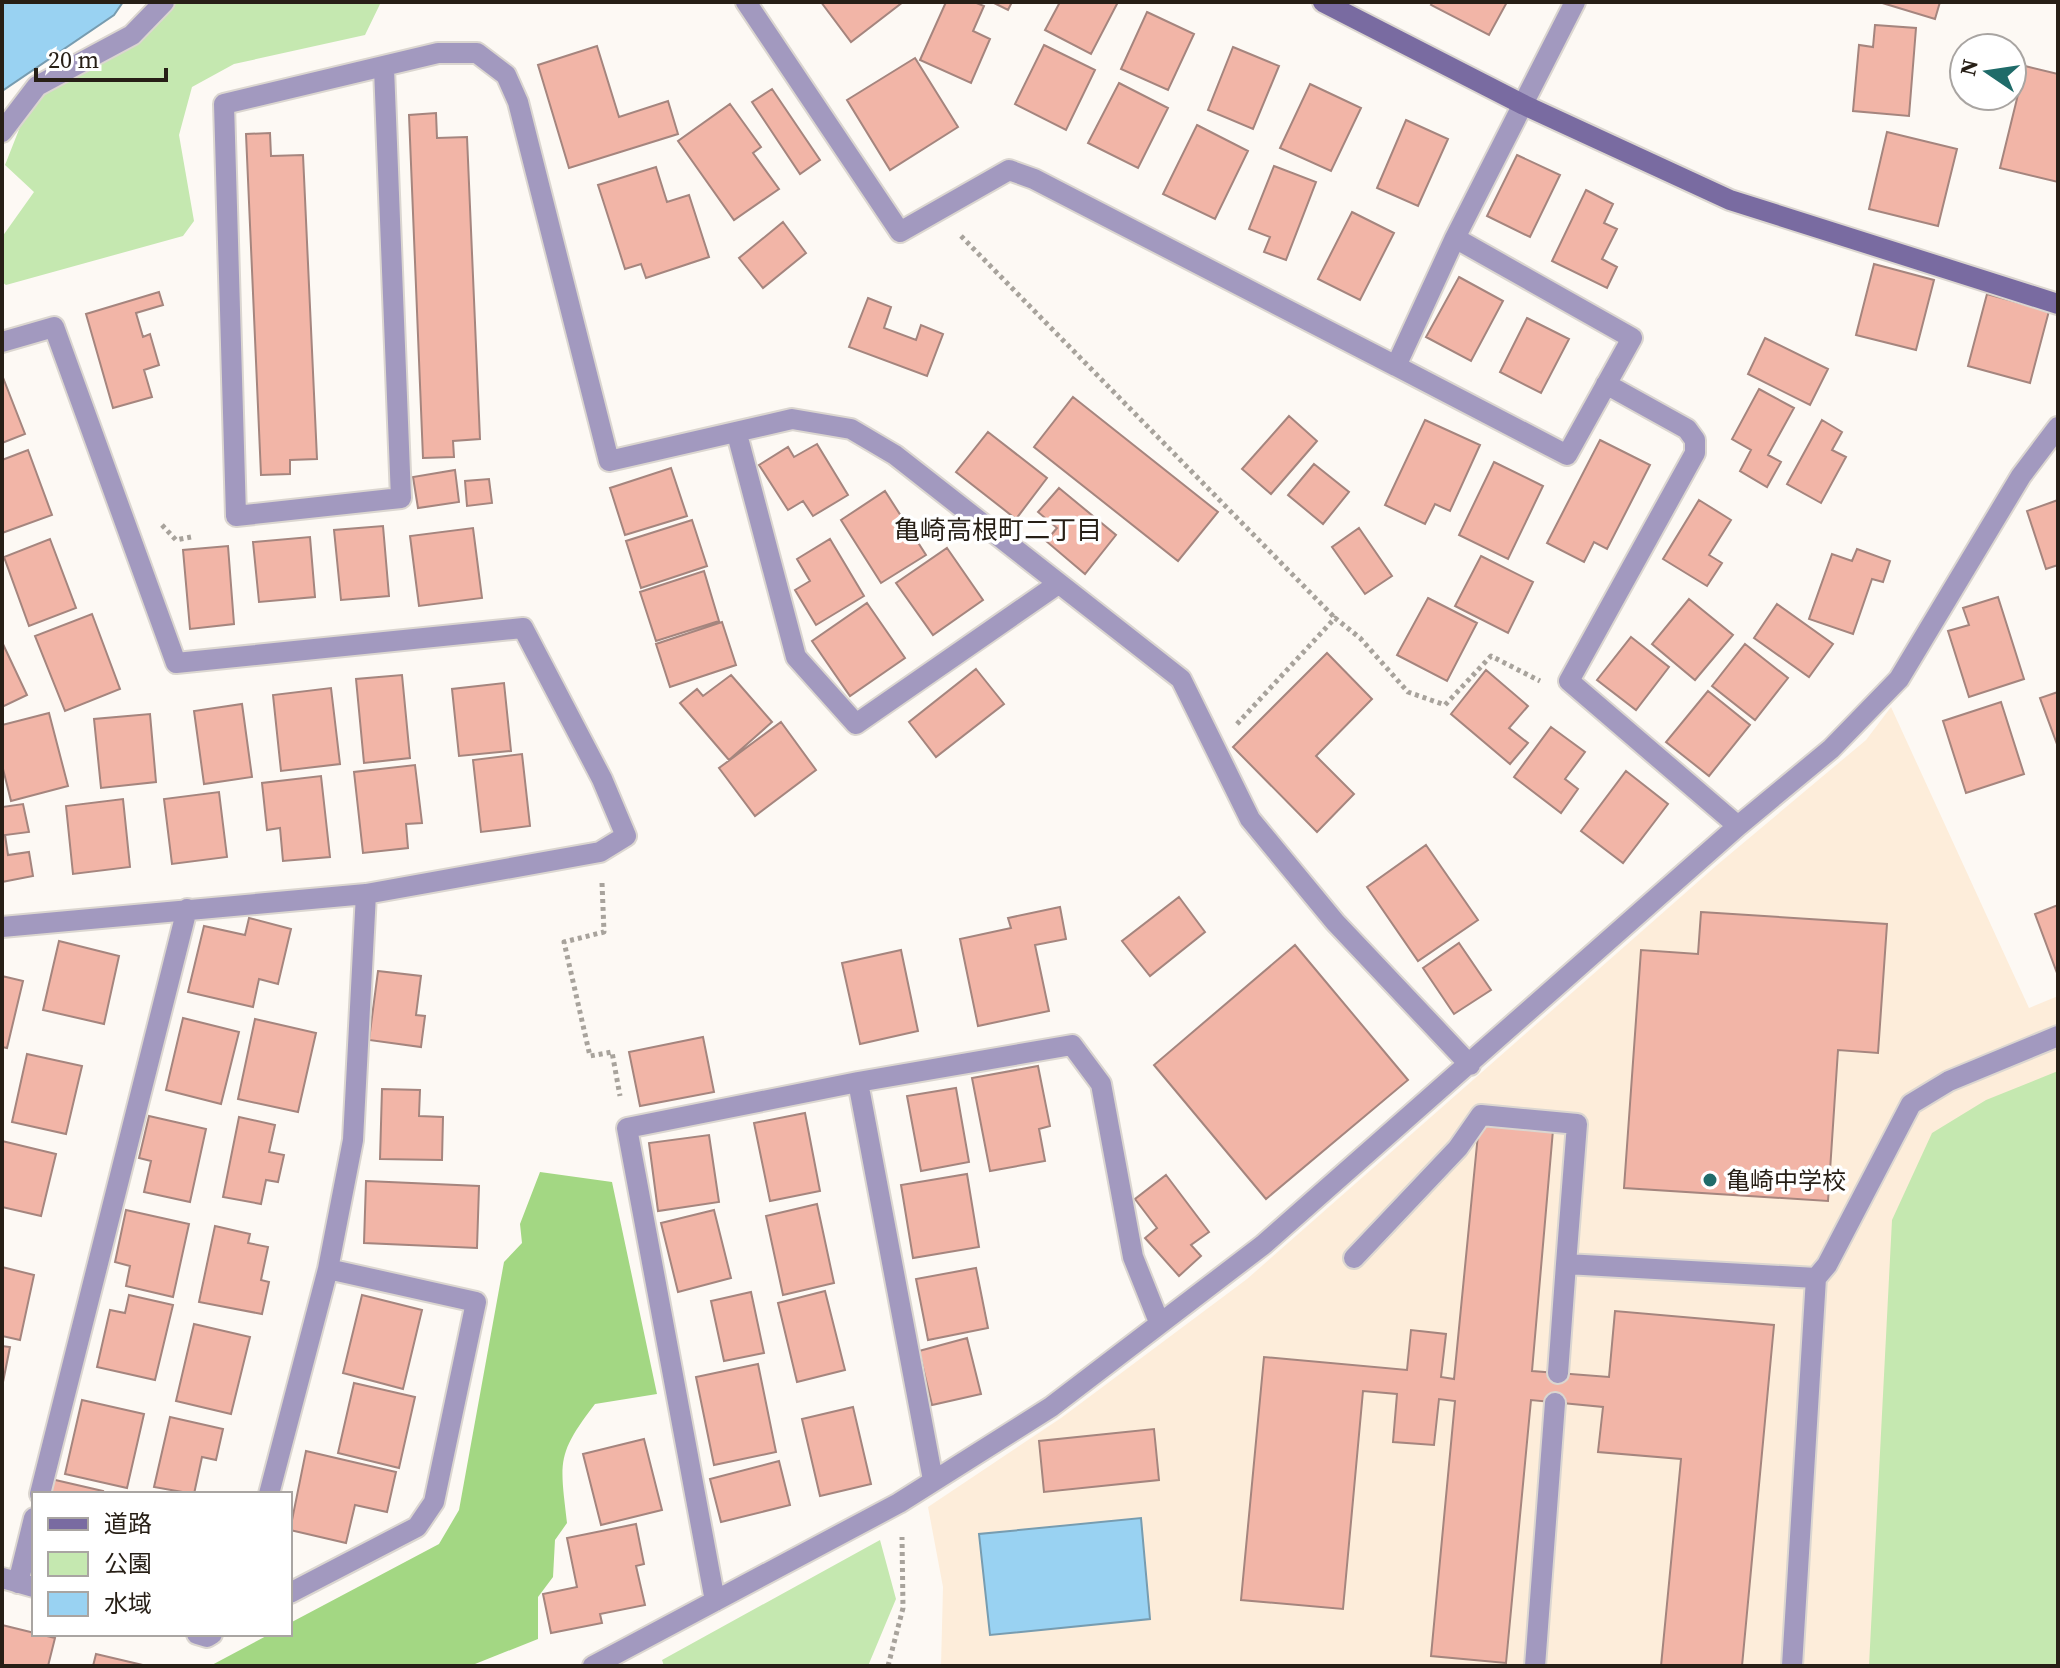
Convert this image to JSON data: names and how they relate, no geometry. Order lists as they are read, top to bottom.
{
  "districts": ["亀崎高根町二丁目"],
  "places": ["亀崎中学校"],
  "legend": ["道路", "公園", "水域"],
  "scale_bar": "20 m",
  "north": "left"
}
